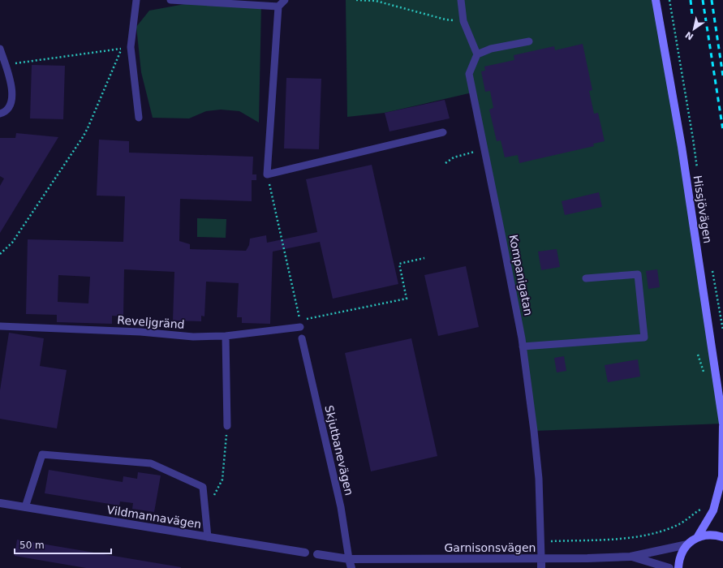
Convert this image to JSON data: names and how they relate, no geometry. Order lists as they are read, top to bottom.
{
  "streets": {
    "main road": ["Hissjövägen"],
    "street": ["Skjutbanevägen", "Vildmannavägen", "Garnisonsvägen"],
    "lane": ["Kompanigatan", "Reveljgränd"]
  },
  "crossings": [
    ["Kompanigatan", "Garnisonsvägen"],
    ["Skjutbanevägen", "Garnisonsvägen"]
  ],
  "scale_bar": "50 m",
  "north": "bottom left"
}
